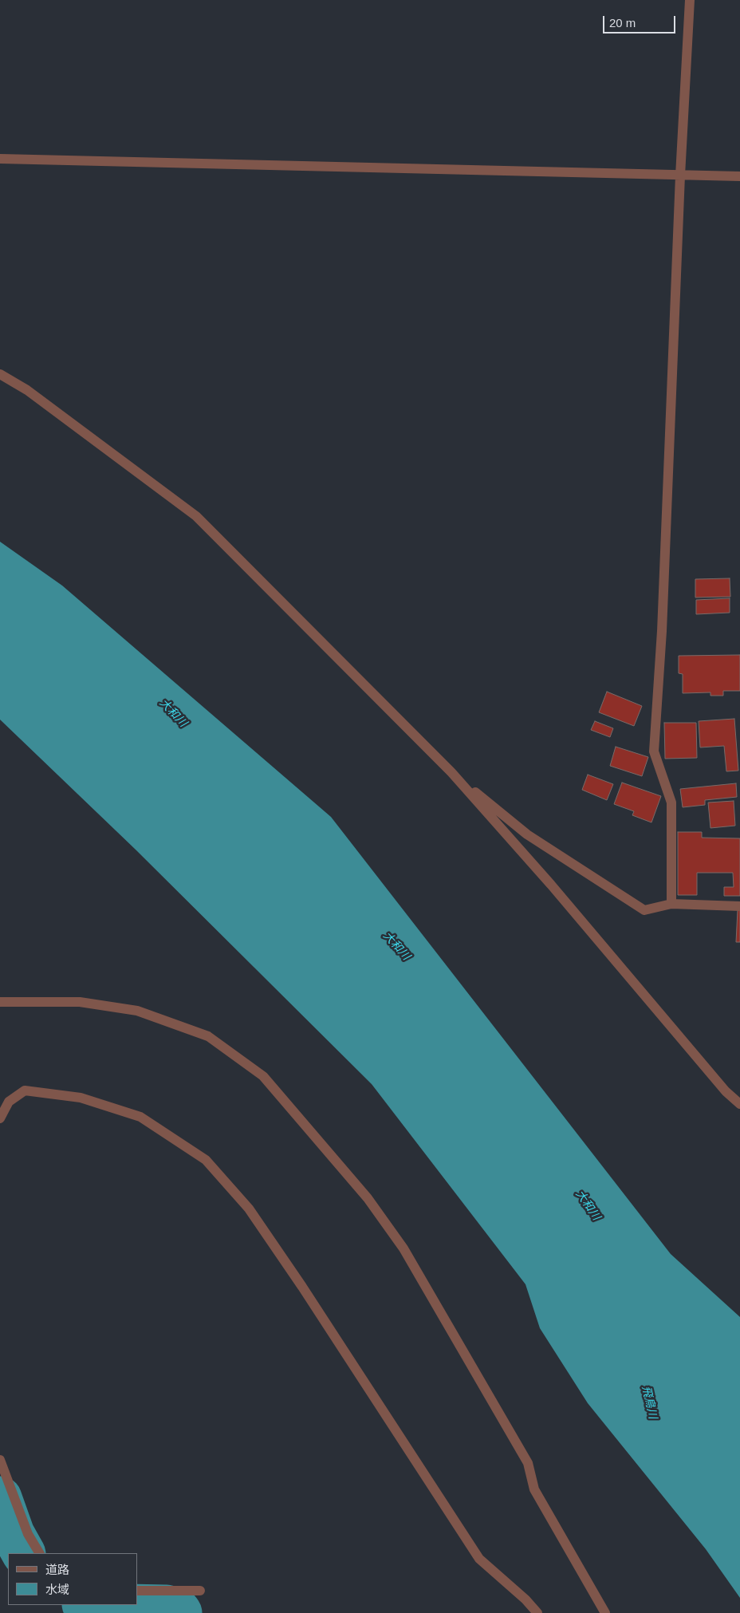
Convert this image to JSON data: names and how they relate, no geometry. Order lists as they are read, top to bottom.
{
  "water": ["大和川", "飛鳥川"],
  "legend": ["道路", "水域"],
  "scale_bar": "20 m"
}
